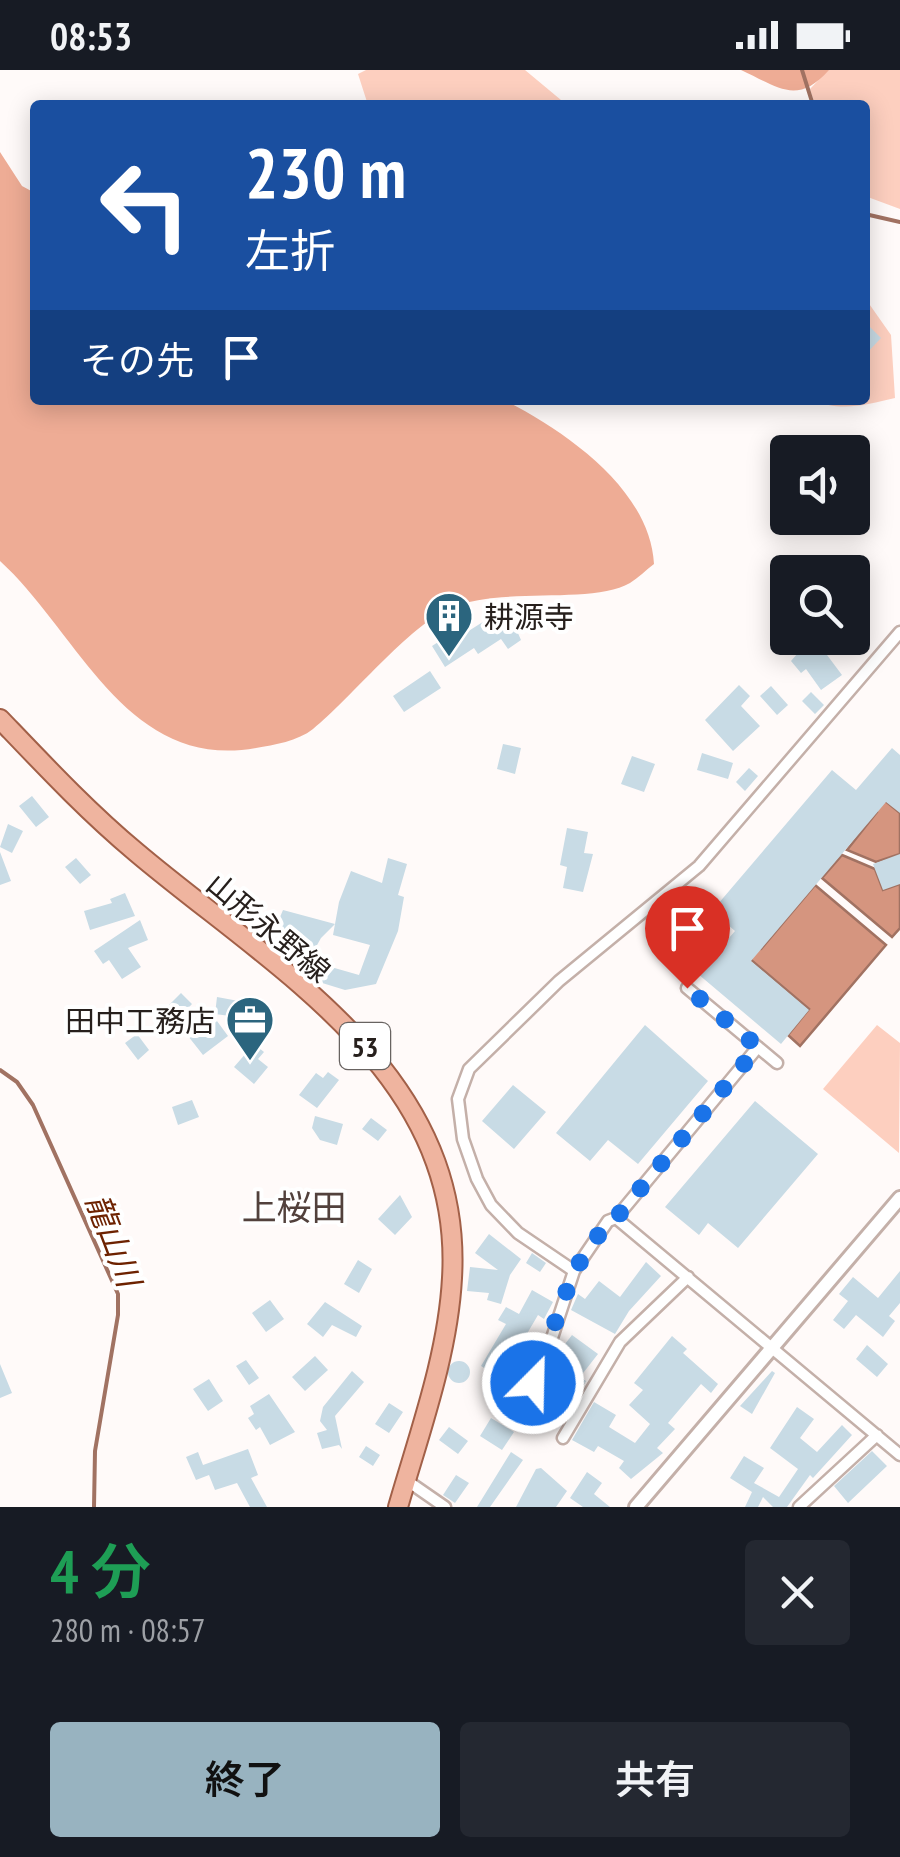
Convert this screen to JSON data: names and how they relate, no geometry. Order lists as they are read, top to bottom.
{
  "streets": {
    "main road": ["山形永野線", "53"]
  },
  "districts": ["上桜田"],
  "water": ["龍山川"],
  "places": {
    "building": ["耕源寺"],
    "office": ["田中工務店"]
  },
  "page": {
    "status": "08:53",
    "turn": ["230 m", "左折"],
    "then": "その先",
    "heading": ["4 分", "280 m · 08:57"],
    "buttons": ["終了", "共有"]
  }
}
